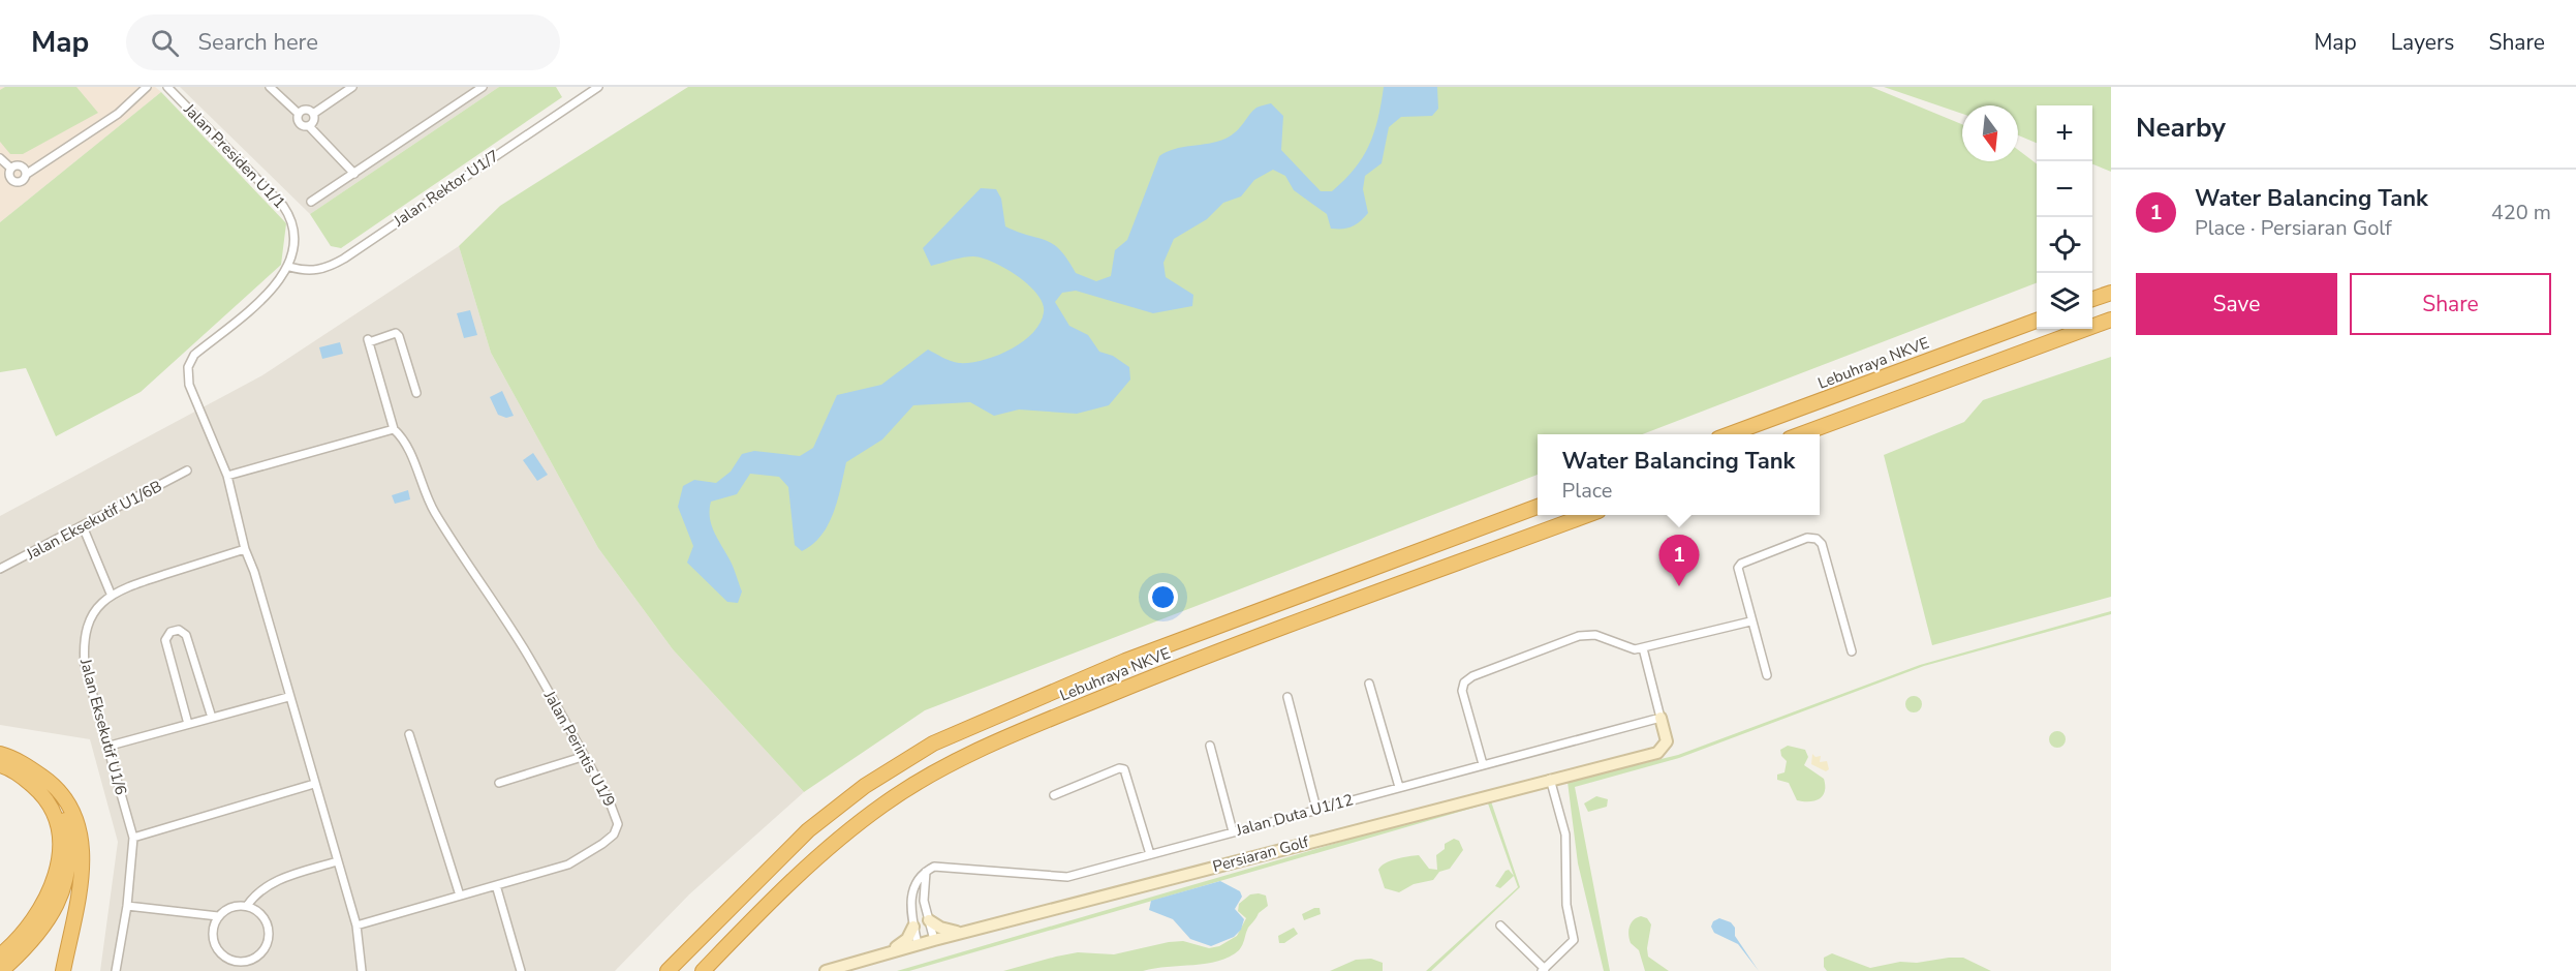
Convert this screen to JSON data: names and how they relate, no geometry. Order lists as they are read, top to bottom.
{
  "streets": {
    "highway": ["Lebuhraya NKVE"],
    "street": [
      "Jalan Presiden U1/1",
      "Jalan Rektor U1/7",
      "Jalan Eksekutif U1/6B",
      "Jalan Eksekutif U1/6",
      "Jalan Perintis U1/9",
      "Jalan Duta U1/12",
      "Persiaran Golf"
    ]
  },
  "crossings": [
    ["Jalan Presiden U1/1", "Jalan Rektor U1/7"],
    ["Jalan Duta U1/12", "Persiaran Golf"]
  ],
  "north": "bottom",
  "page": {
    "header": "Map",
    "search": "Search here",
    "nav": ["Map", "Layers", "Share"],
    "heading": "Nearby",
    "map_buttons": ["+", "−"],
    "list": [
      {
        "mark": "1",
        "name": "Water Balancing Tank",
        "note": "Place · Persiaran Golf",
        "value": "420 m"
      }
    ],
    "buttons": ["Save", "Share"],
    "popup": ["Water Balancing Tank", "Place"],
    "pins": "1"
  }
}
